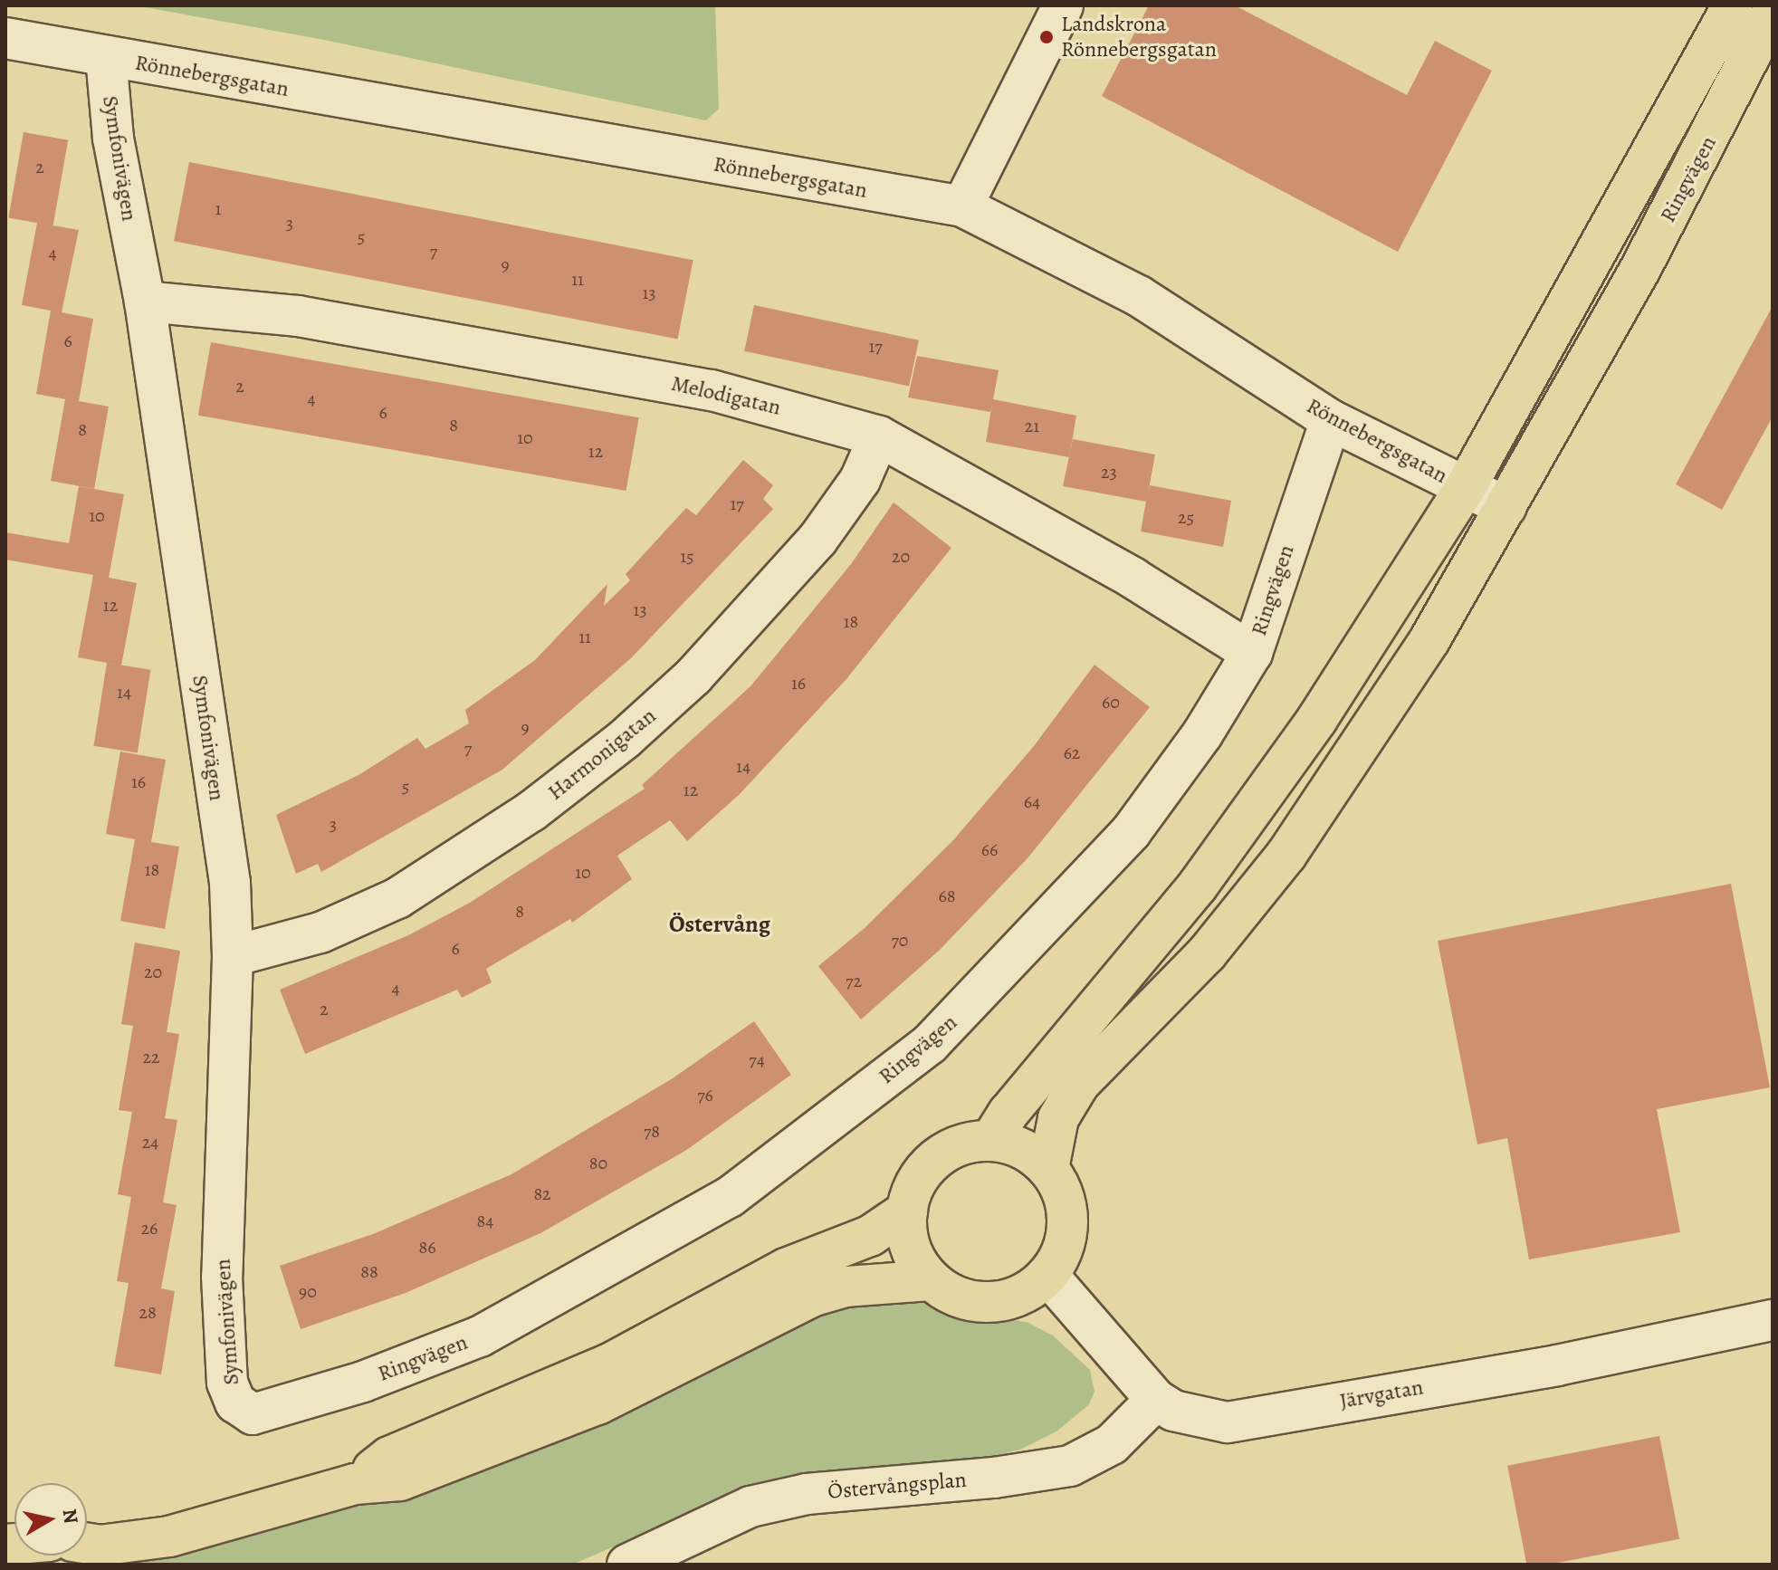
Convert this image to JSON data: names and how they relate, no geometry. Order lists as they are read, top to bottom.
{
  "streets": {
    "main road": ["Ringvägen"],
    "street": [
      "Rönnebergsgatan",
      "Symfonivägen",
      "Melodigatan",
      "Harmonigatan",
      "Järvgatan",
      "Östervångsplan"
    ]
  },
  "crossings": [
    ["Rönnebergsgatan", "Symfonivägen"],
    ["Rönnebergsgatan", "Ringvägen"],
    ["Symfonivägen", "Ringvägen"],
    ["Symfonivägen", "Melodigatan"],
    ["Symfonivägen", "Harmonigatan"],
    ["Ringvägen", "Melodigatan"],
    ["Ringvägen", "Järvgatan"],
    ["Melodigatan", "Harmonigatan"],
    ["Järvgatan", "Östervångsplan"]
  ],
  "districts": ["Östervång"],
  "places": ["Landskrona Rönnebergsgatan"],
  "house_numbers": [
    "2",
    "1",
    "3",
    "5",
    "7",
    "4",
    "9",
    "11",
    "13",
    "6",
    "17",
    "2",
    "4",
    "6",
    "8",
    "21",
    "8",
    "10",
    "12",
    "23",
    "17",
    "10",
    "25",
    "15",
    "20",
    "12",
    "13",
    "18",
    "11",
    "16",
    "14",
    "60",
    "9",
    "7",
    "62",
    "14",
    "16",
    "5",
    "12",
    "64",
    "3",
    "66",
    "18",
    "10",
    "68",
    "8",
    "70",
    "6",
    "20",
    "72",
    "4",
    "2",
    "22",
    "74",
    "76",
    "78",
    "24",
    "80",
    "82",
    "84",
    "26",
    "86",
    "88",
    "90",
    "28"
  ],
  "north": "right"
}
